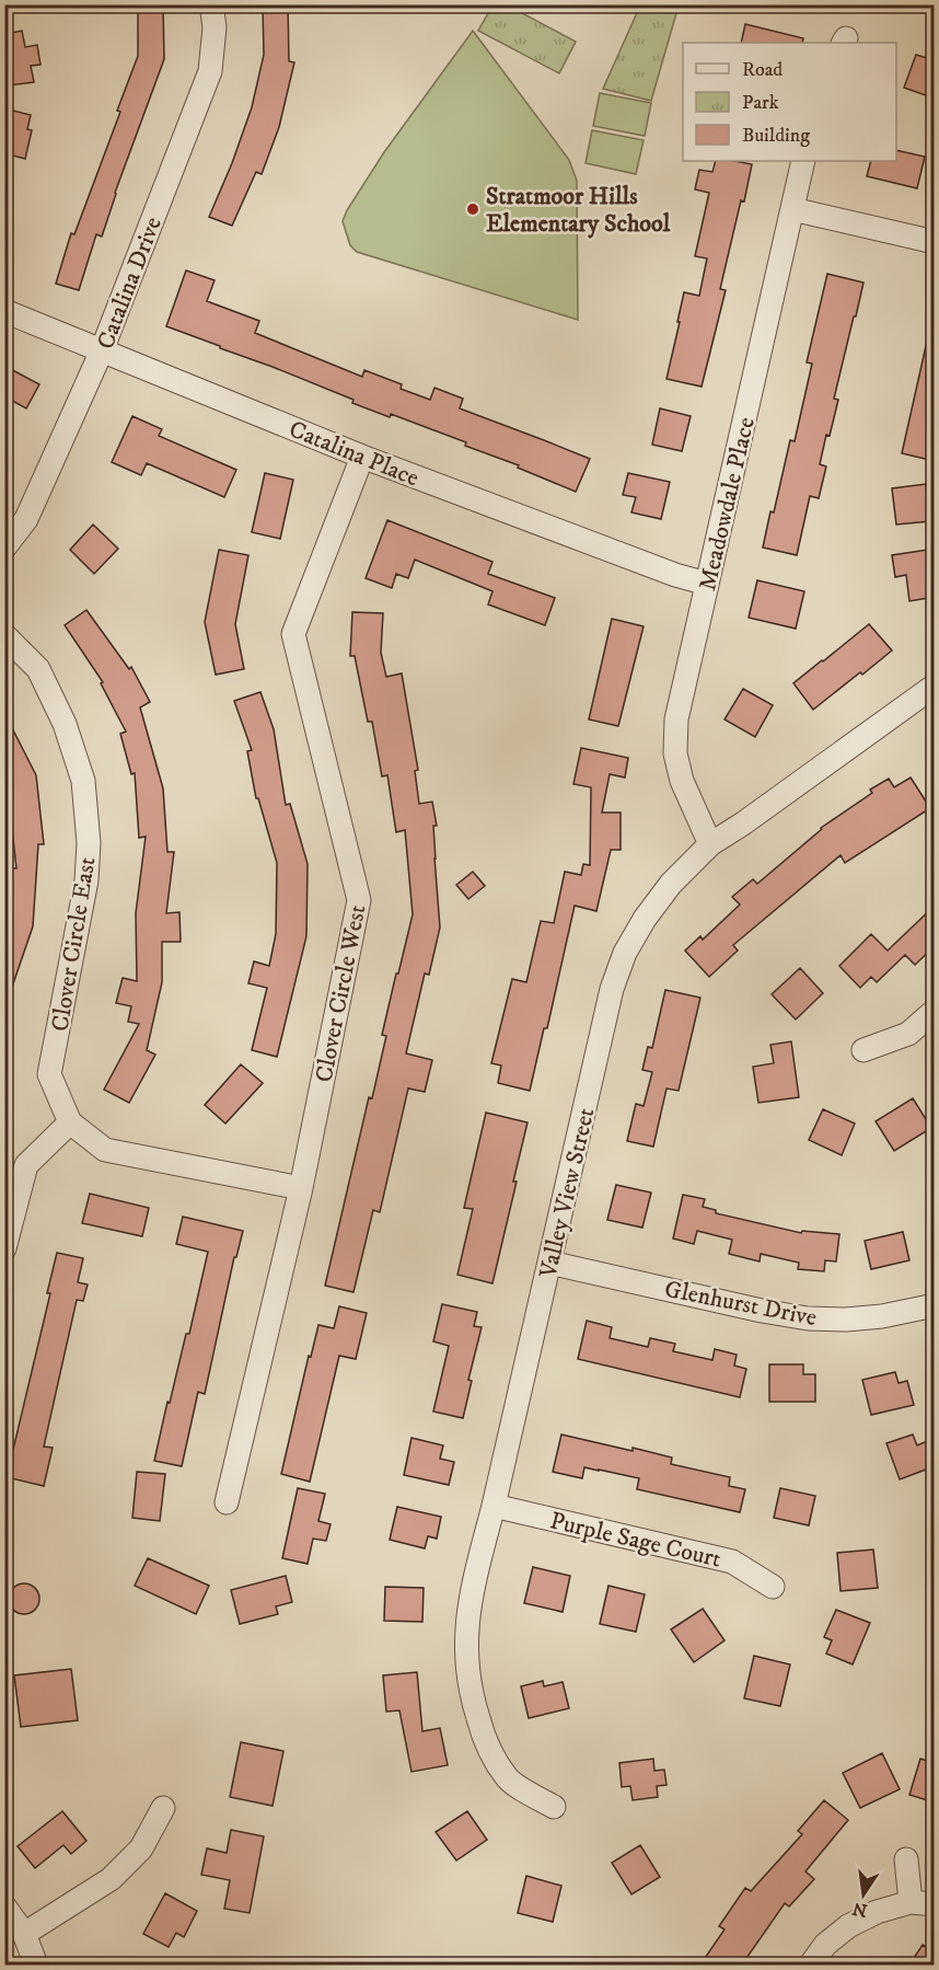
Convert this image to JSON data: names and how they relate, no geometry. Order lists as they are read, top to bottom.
{
  "streets": {
    "street": [
      "Catalina Drive",
      "Catalina Place",
      "Meadowdale Place",
      "Clover Circle East",
      "Clover Circle West",
      "Valley View Street",
      "Glenhurst Drive",
      "Purple Sage Court"
    ]
  },
  "crossings": [
    ["Catalina Drive", "Catalina Place"],
    ["Catalina Place", "Meadowdale Place"],
    ["Catalina Place", "Clover Circle West"],
    ["Meadowdale Place", "Valley View Street"],
    ["Valley View Street", "Glenhurst Drive"],
    ["Valley View Street", "Purple Sage Court"]
  ],
  "places": ["Stratmoor Hills Elementary School"],
  "legend": ["Road", "Park", "Building"],
  "north": "bottom"
}
